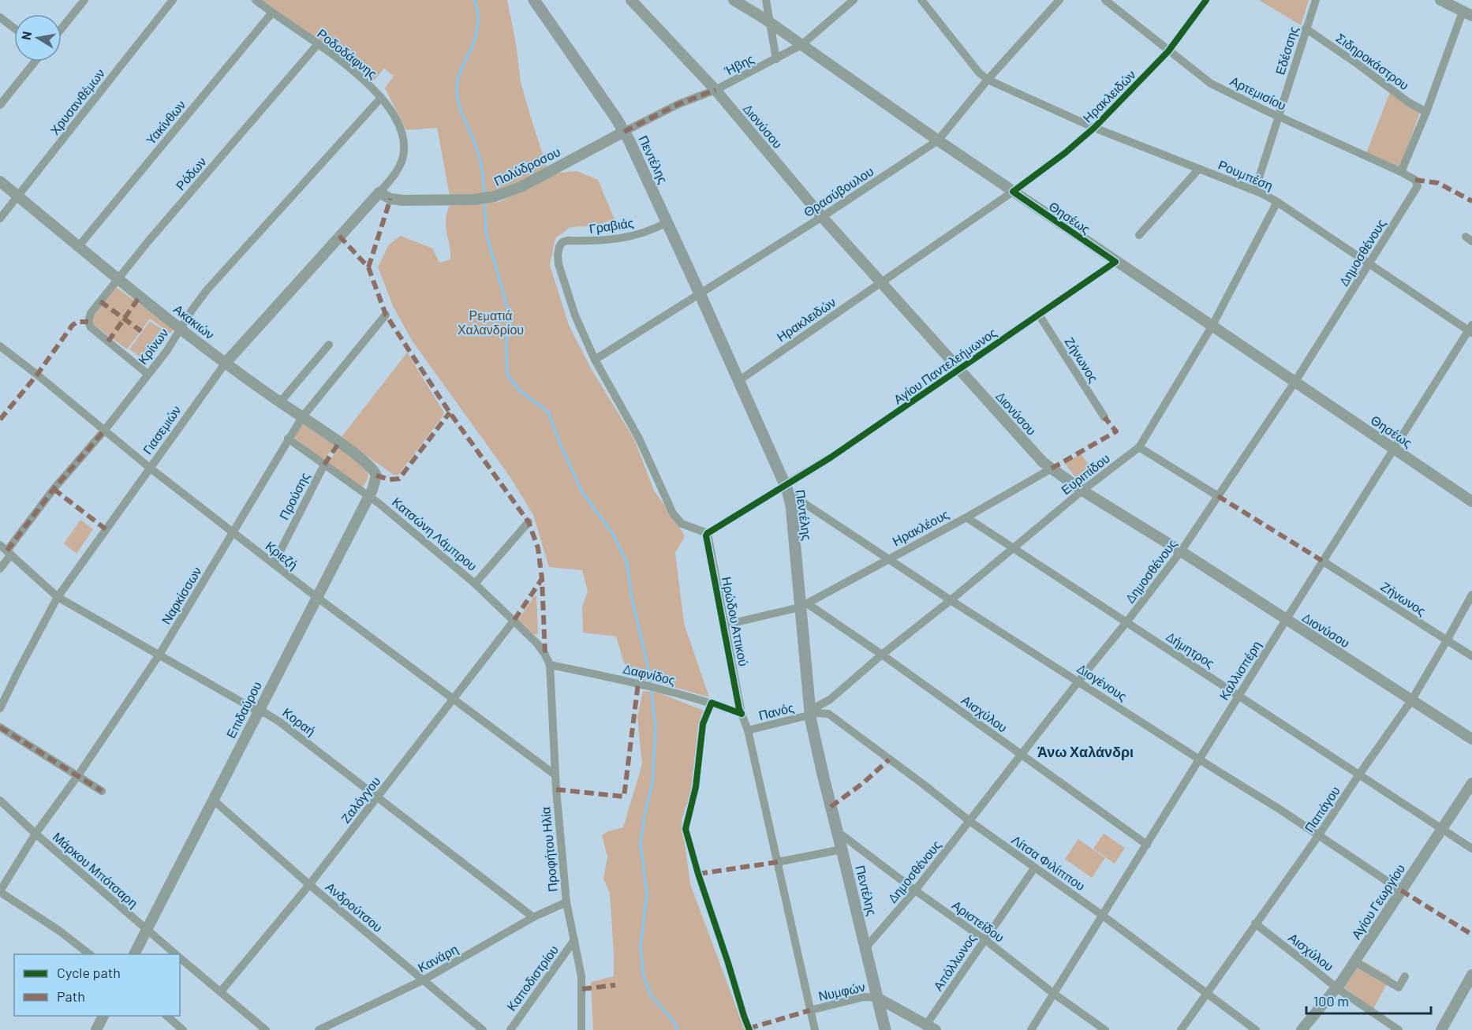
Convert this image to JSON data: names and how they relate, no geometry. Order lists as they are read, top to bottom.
{
  "streets": {
    "main road": ["Πεντέλης"],
    "street": [
      "Εδέσσης",
      "Ροδοδάφνης",
      "Σιδηροκάστρου",
      "Ήβης",
      "Αρτεμισίου",
      "Ηρακλειδών",
      "Χρυσανθέμων",
      "Υακίνθων",
      "Διονύσου",
      "Πολύδροσου",
      "Ρόδων",
      "Ρουμπέση",
      "Θρασύβουλου",
      "Θησέως",
      "Γραβιάς",
      "Δημοσθένους",
      "Ακακιών",
      "Κρίνων",
      "Ζήνωνος",
      "Αγίου Παντελεήμωνος",
      "Γιασεμιών",
      "Ευριπίδου",
      "Προύσης",
      "Ηρακλέους",
      "Κατσώνη Λάμπρου",
      "Κριεζή",
      "Ναρκίσσων",
      "Ηρώδου Αττικού",
      "Δήμητρος",
      "Καλλισπέρη",
      "Δαφνίδος",
      "Διογένους",
      "Επιδαύρου",
      "Πανός",
      "Αισχύλου",
      "Κοραή",
      "Ζαλόγγου",
      "Παπάγου",
      "Προφήτου Ηλία",
      "Λίτσα Φιλίππου",
      "Μάρκου Μπότσαρη",
      "Αγίου Γεωργίου",
      "Ανδρούτσου",
      "Αριστείδου",
      "Κανάρη",
      "Απόλλωνος",
      "Καποδιστρίου",
      "Νυμφών"
    ]
  },
  "crossings": [
    ["Εδέσσης", "Σιδηροκάστρου"],
    ["Εδέσσης", "Αρτεμισίου"],
    ["Εδέσσης", "Ρουμπέση"],
    ["Ροδοδάφνης", "Υακίνθων"],
    ["Ροδοδάφνης", "Πολύδροσου"],
    ["Ροδοδάφνης", "Ρόδων"],
    ["Ροδοδάφνης", "Κρίνων"],
    ["Ροδοδάφνης", "Γιασεμιών"],
    ["Ήβης", "Διονύσου"],
    ["Ήβης", "Πεντέλης"],
    ["Ήβης", "Πολύδροσου"],
    ["Ήβης", "Θησέως"],
    ["Αρτεμισίου", "Ηρακλειδών"],
    ["Αρτεμισίου", "Δημοσθένους"],
    ["Ηρακλειδών", "Διονύσου"],
    ["Ηρακλειδών", "Πεντέλης"],
    ["Ηρακλειδών", "Ρουμπέση"],
    ["Ηρακλειδών", "Θησέως"],
    ["Χρυσανθέμων", "Ακακιών"],
    ["Υακίνθων", "Ακακιών"],
    ["Διονύσου", "Θρασύβουλου"],
    ["Διονύσου", "Δημοσθένους"],
    ["Διονύσου", "Αγίου Παντελεήμωνος"],
    ["Διονύσου", "Ευριπίδου"],
    ["Διονύσου", "Ηρακλέους"],
    ["Διονύσου", "Καλλισπέρη"],
    ["Διονύσου", "Παπάγου"],
    ["Πεντέλης", "Πολύδροσου"],
    ["Πεντέλης", "Θρασύβουλου"],
    ["Πεντέλης", "Γραβιάς"],
    ["Πεντέλης", "Δημοσθένους"],
    ["Πεντέλης", "Αγίου Παντελεήμωνος"],
    ["Πεντέλης", "Ευριπίδου"],
    ["Πεντέλης", "Ηρακλέους"],
    ["Πεντέλης", "Διογένους"],
    ["Πεντέλης", "Πανός"],
    ["Πεντέλης", "Αισχύλου"],
    ["Πεντέλης", "Αριστείδου"],
    ["Πεντέλης", "Νυμφών"],
    ["Πολύδροσου", "Γιασεμιών"],
    ["Ρόδων", "Ακακιών"],
    ["Ρόδων", "Κρίνων"],
    ["Ρουμπέση", "Θρασύβουλου"],
    ["Ρουμπέση", "Δημοσθένους"],
    ["Ρουμπέση", "Ευριπίδου"],
    ["Ρουμπέση", "Καλλισπέρη"],
    ["Θρασύβουλου", "Θησέως"],
    ["Θρασύβουλου", "Ηρώδου Αττικού"],
    ["Θησέως", "Δημοσθένους"],
    ["Θησέως", "Αγίου Παντελεήμωνος"],
    ["Θησέως", "Ευριπίδου"],
    ["Θησέως", "Καλλισπέρη"],
    ["Γραβιάς", "Ηρώδου Αττικού"],
    ["Δημοσθένους", "Δήμητρος"],
    ["Δημοσθένους", "Διογένους"],
    ["Δημοσθένους", "Αισχύλου"],
    ["Δημοσθένους", "Λίτσα Φιλίππου"],
    ["Δημοσθένους", "Αριστείδου"],
    ["Ακακιών", "Κρίνων"],
    ["Ακακιών", "Γιασεμιών"],
    ["Ακακιών", "Ναρκίσσων"],
    ["Ακακιών", "Επιδαύρου"],
    ["Κρίνων", "Κριεζή"],
    ["Κρίνων", "Κοραή"],
    ["Ζήνωνος", "Αγίου Παντελεήμωνος"],
    ["Ζήνωνος", "Καλλισπέρη"],
    ["Ζήνωνος", "Παπάγου"],
    ["Αγίου Παντελεήμωνος", "Διογένους"],
    ["Γιασεμιών", "Κριεζή"],
    ["Γιασεμιών", "Κοραή"],
    ["Ευριπίδου", "Δήμητρος"],
    ["Ευριπίδου", "Διογένους"],
    ["Ευριπίδου", "Πανός"],
    ["Ευριπίδου", "Αισχύλου"],
    ["Προύσης", "Κατσώνη Λάμπρου"],
    ["Προύσης", "Κριεζή"],
    ["Ηρακλέους", "Ηρώδου Αττικού"],
    ["Ηρακλέους", "Δήμητρος"],
    ["Ηρακλέους", "Διογένους"],
    ["Ηρακλέους", "Αισχύλου"],
    ["Κατσώνη Λάμπρου", "Ναρκίσσων"],
    ["Κατσώνη Λάμπρου", "Δαφνίδος"],
    ["Κατσώνη Λάμπρου", "Επιδαύρου"],
    ["Κατσώνη Λάμπρου", "Ζαλόγγου"],
    ["Κατσώνη Λάμπρου", "Προφήτου Ηλία"],
    ["Κριεζή", "Ναρκίσσων"],
    ["Κριεζή", "Επιδαύρου"],
    ["Κριεζή", "Ζαλόγγου"],
    ["Κριεζή", "Προφήτου Ηλία"],
    ["Ναρκίσσων", "Κοραή"],
    ["Ναρκίσσων", "Μάρκου Μπότσαρη"],
    ["Ηρώδου Αττικού", "Δαφνίδος"],
    ["Ηρώδου Αττικού", "Πανός"],
    ["Ηρώδου Αττικού", "Νυμφών"],
    ["Δήμητρος", "Καλλισπέρη"],
    ["Δήμητρος", "Παπάγου"],
    ["Δήμητρος", "Αγίου Γεωργίου"],
    ["Καλλισπέρη", "Διογένους"],
    ["Καλλισπέρη", "Αισχύλου"],
    ["Καλλισπέρη", "Λίτσα Φιλίππου"],
    ["Καλλισπέρη", "Αριστείδου"],
    ["Δαφνίδος", "Προφήτου Ηλία"],
    ["Διογένους", "Παπάγου"],
    ["Διογένους", "Αγίου Γεωργίου"],
    ["Επιδαύρου", "Κοραή"],
    ["Επιδαύρου", "Μάρκου Μπότσαρη"],
    ["Επιδαύρου", "Ανδρούτσου"],
    ["Αισχύλου", "Παπάγου"],
    ["Αισχύλου", "Αγίου Γεωργίου"],
    ["Κοραή", "Ζαλόγγου"],
    ["Κοραή", "Κανάρη"],
    ["Ζαλόγγου", "Μάρκου Μπότσαρη"],
    ["Ζαλόγγου", "Ανδρούτσου"],
    ["Παπάγου", "Λίτσα Φιλίππου"],
    ["Προφήτου Ηλία", "Κανάρη"],
    ["Προφήτου Ηλία", "Καποδιστρίου"],
    ["Λίτσα Φιλίππου", "Απόλλωνος"],
    ["Ανδρούτσου", "Κανάρη"],
    ["Αριστείδου", "Απόλλωνος"]
  ],
  "districts": ["Άνω Χαλάνδρι"],
  "parks": ["Ρεματιά Χαλανδρίου"],
  "legend": ["Cycle path", "Path"],
  "scale_bar": "100 m",
  "north": "left"
}
